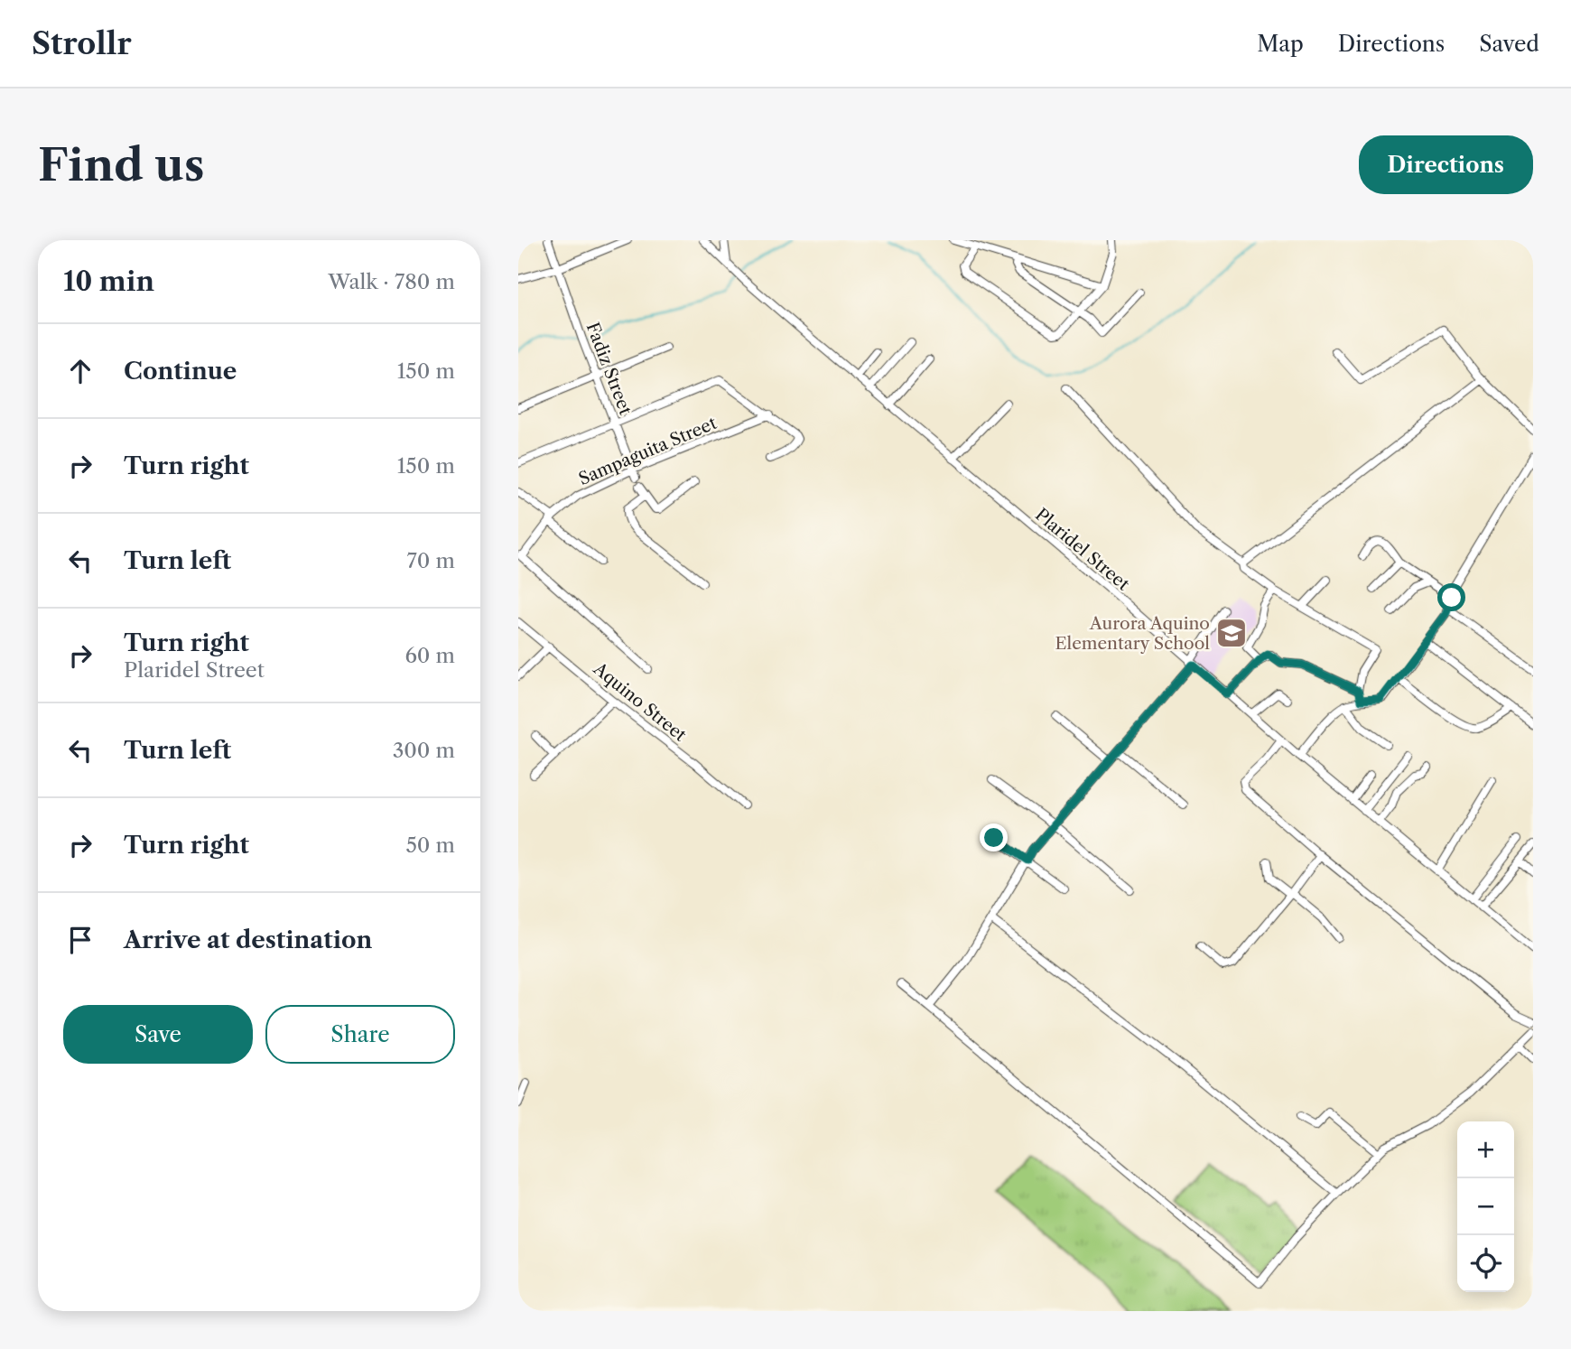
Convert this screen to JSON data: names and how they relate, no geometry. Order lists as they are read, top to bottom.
{
  "streets": {
    "street": [
      "Fadiz Street",
      "Sampaguita Street",
      "Plaridel Street",
      "Aquino Street"
    ]
  },
  "crossings": [
    ["Fadiz Street", "Sampaguita Street"]
  ],
  "places": {
    "school or university": ["Aurora Aquino Elementary School"]
  },
  "page": {
    "header": "Strollr",
    "nav": ["Map", "Directions", "Saved"],
    "buttons": [
      "Directions",
      ["Save", "Share"]
    ],
    "title": "Find us",
    "heading": ["10 min", "Walk · 780 m"],
    "list": [
      ["Continue", "150 m"],
      ["Turn right", "150 m"],
      ["Turn left", "70 m"],
      ["Turn right", "Plaridel Street", "60 m"],
      ["Turn left", "300 m"],
      ["Turn right", "50 m"],
      "Arrive at destination"
    ],
    "map_buttons": ["+", "−"]
  }
}
